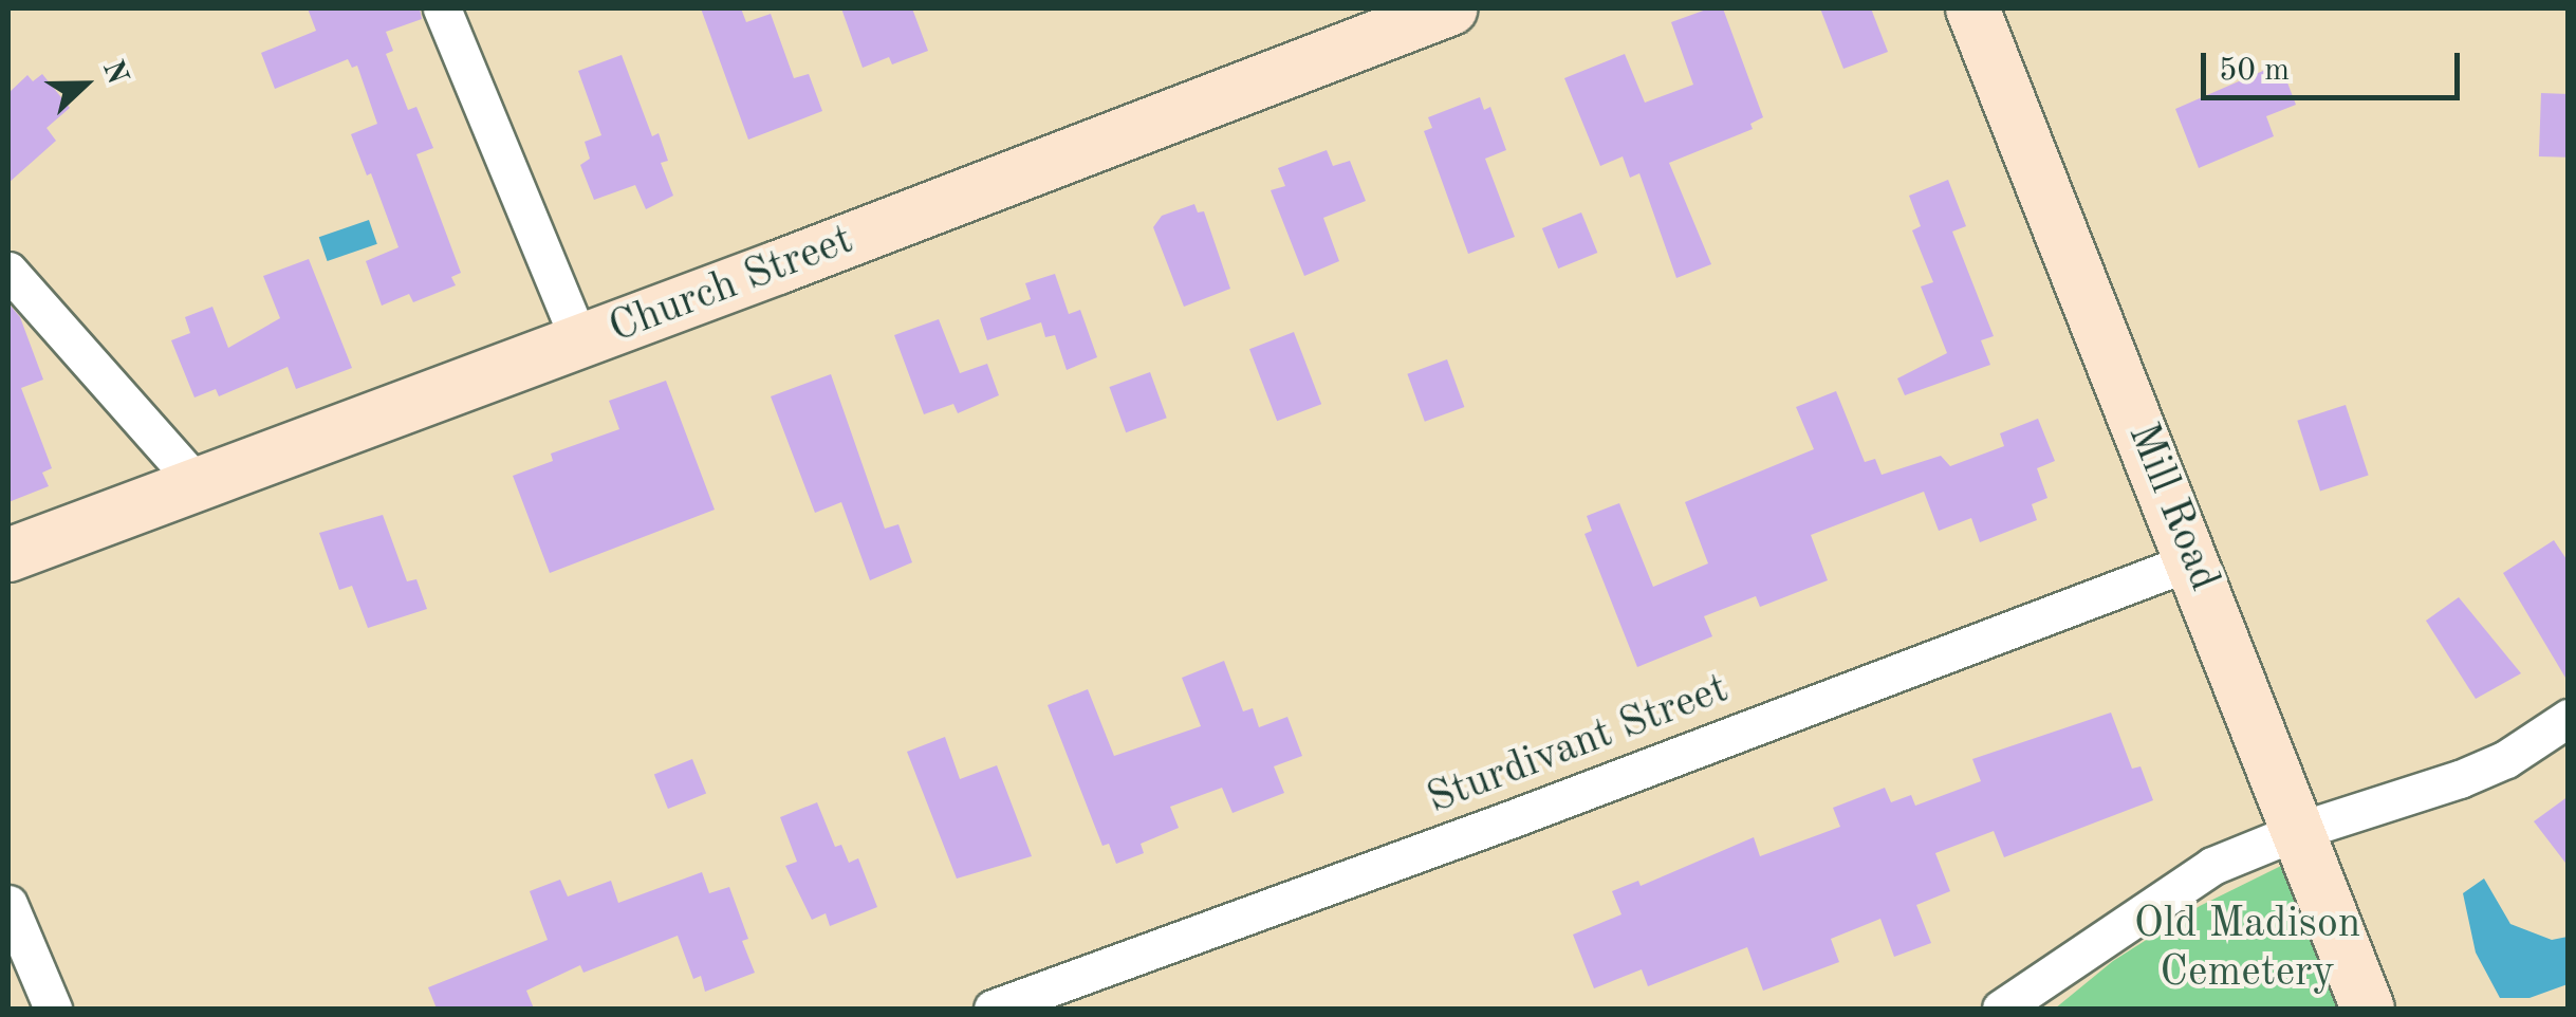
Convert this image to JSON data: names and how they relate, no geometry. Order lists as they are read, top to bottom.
{
  "streets": {
    "street": ["Church Street", "Mill Road", "Sturdivant Street"]
  },
  "crossings": [
    ["Mill Road", "Sturdivant Street"]
  ],
  "parks": ["Old Madison Cemetery"],
  "scale_bar": "50 m",
  "north": "right"
}
